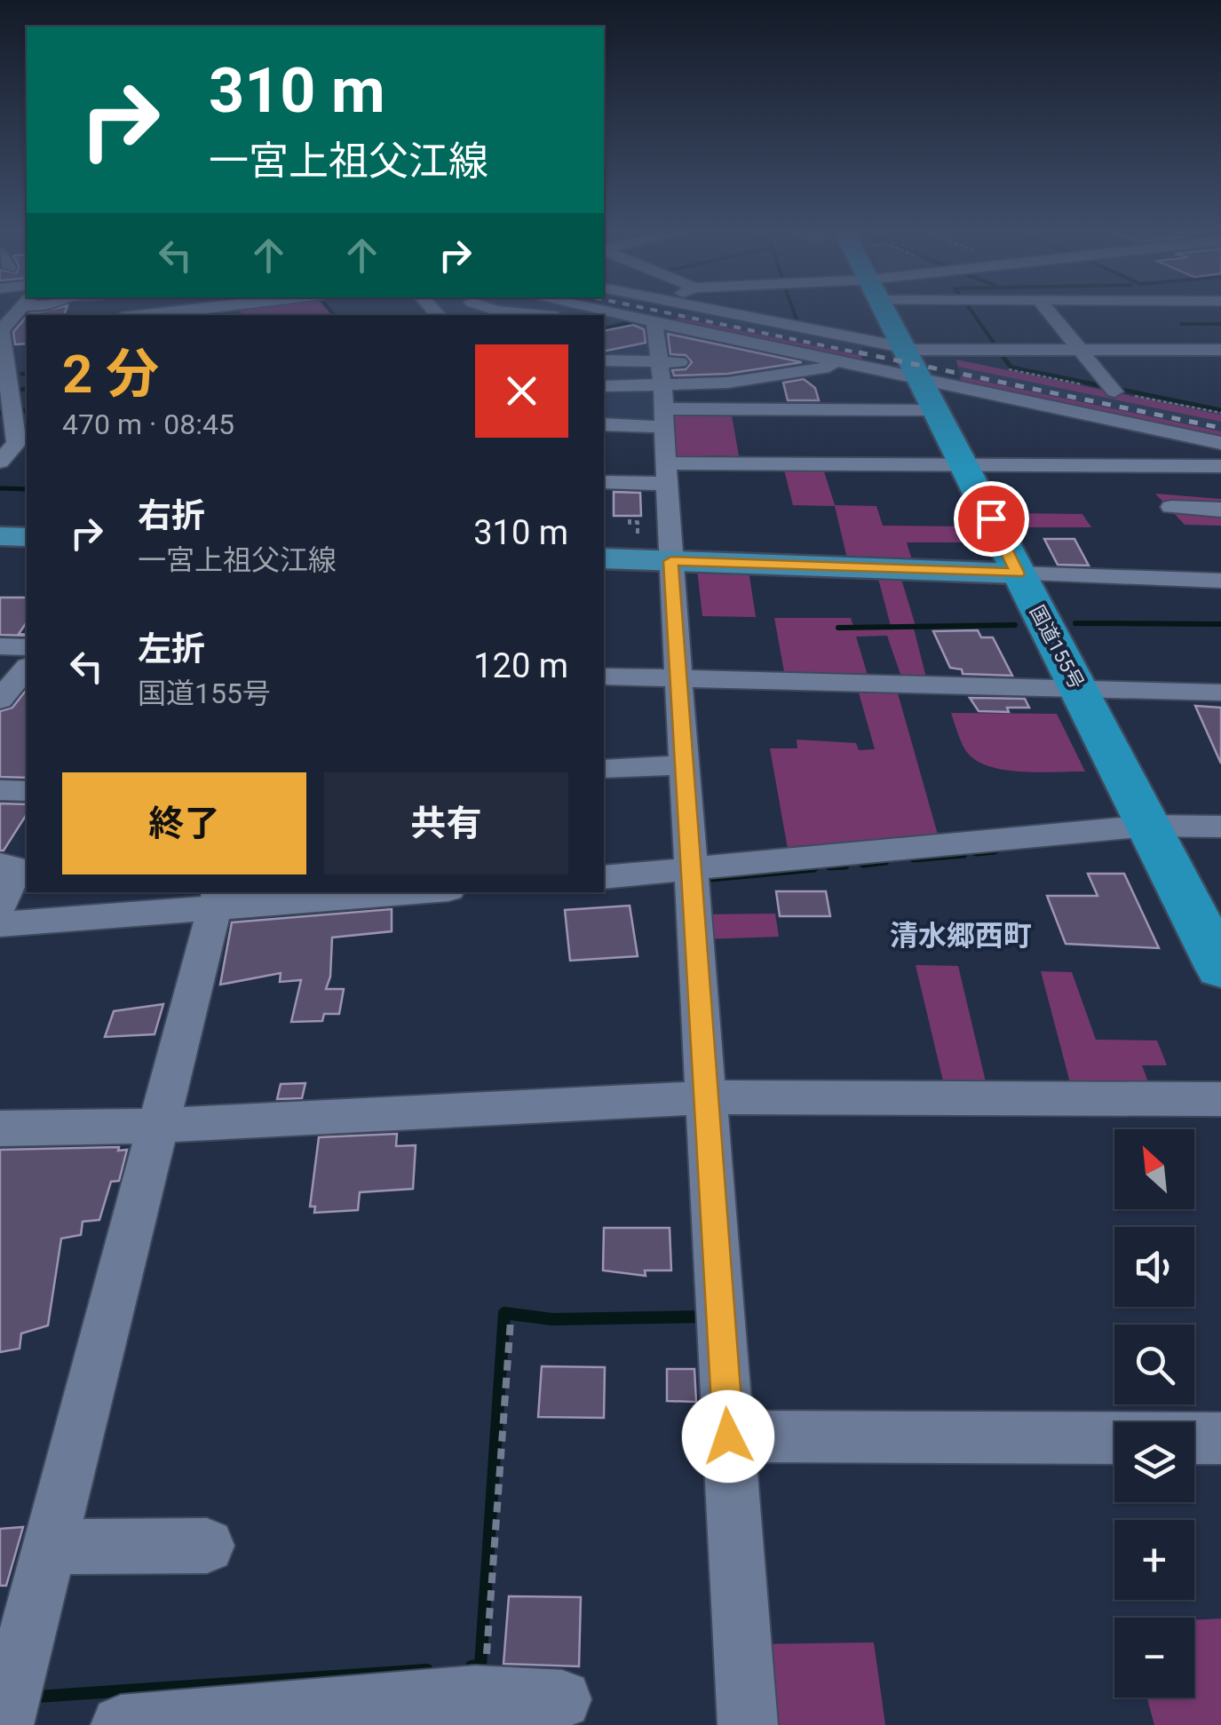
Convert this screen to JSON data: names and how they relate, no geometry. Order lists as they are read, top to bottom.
{
  "streets": {
    "highway": ["国道155号"]
  },
  "districts": ["清水郷西町"],
  "north": "top left",
  "page": {
    "turn": ["310 m", "一宮上祖父江線"],
    "heading": ["2 分", "470 m · 08:45"],
    "list": [
      {
        "name": "右折",
        "note": "一宮上祖父江線",
        "value": "310 m"
      },
      {
        "name": "左折",
        "note": "国道155号",
        "value": "120 m"
      }
    ],
    "buttons": ["終了", "共有"],
    "map_buttons": ["+", "−"]
  }
}
